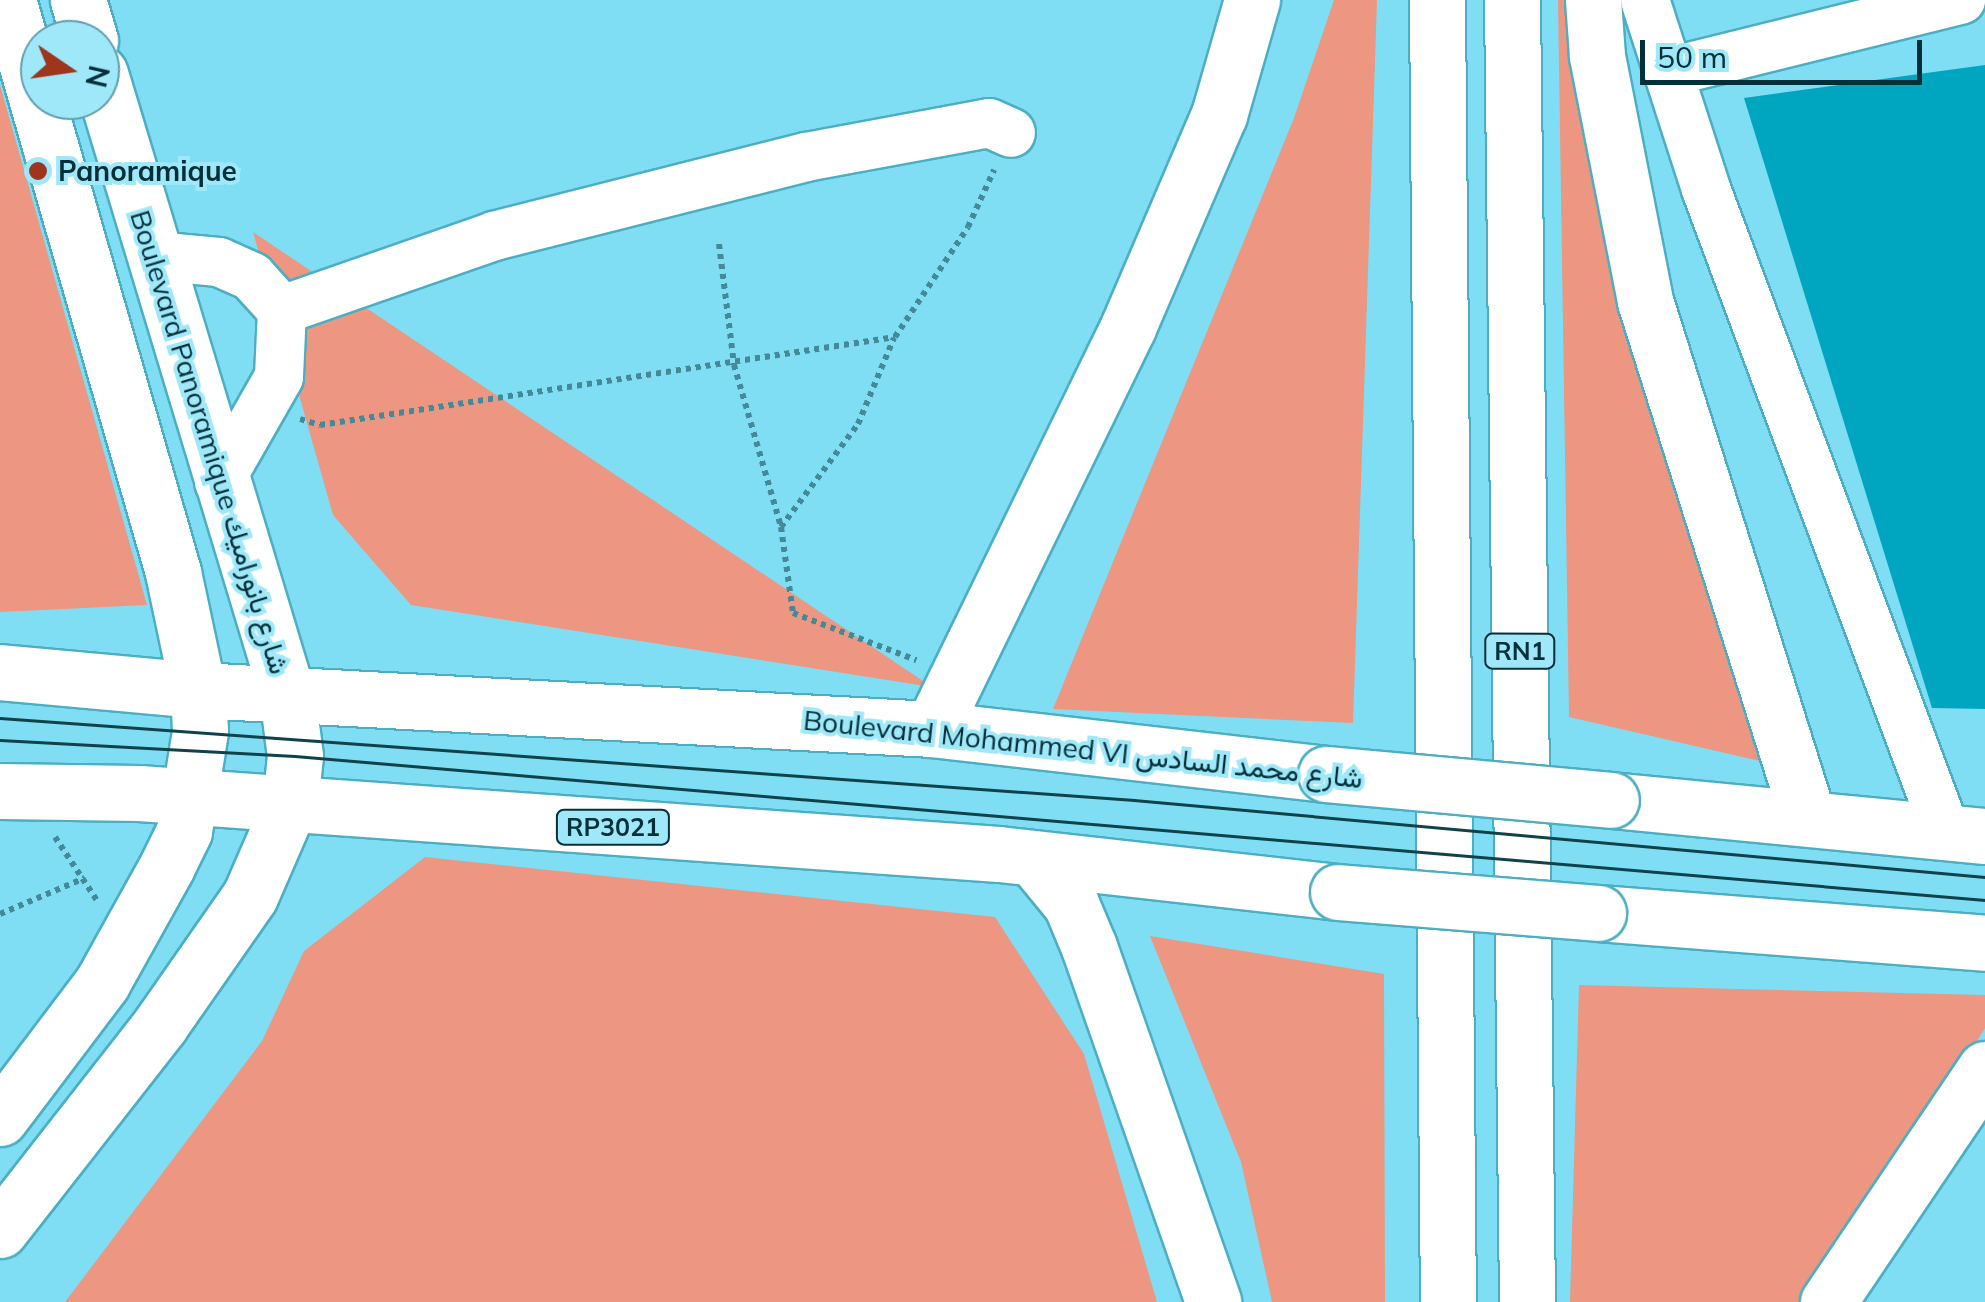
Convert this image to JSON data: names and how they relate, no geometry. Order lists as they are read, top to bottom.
{
  "streets": {
    "main road": [
      "Boulevard Panoramique شارع بانوراميك",
      "RN1",
      "Boulevard Mohammed VI شارع محمد السادس",
      "RP3021"
    ]
  },
  "crossings": [
    ["Boulevard Panoramique شارع بانوراميك", "Boulevard Mohammed VI شارع محمد السادس"],
    ["Boulevard Panoramique شارع بانوراميك", "RP3021"]
  ],
  "places": ["Panoramique"],
  "scale_bar": "50 m",
  "north": "right"
}
